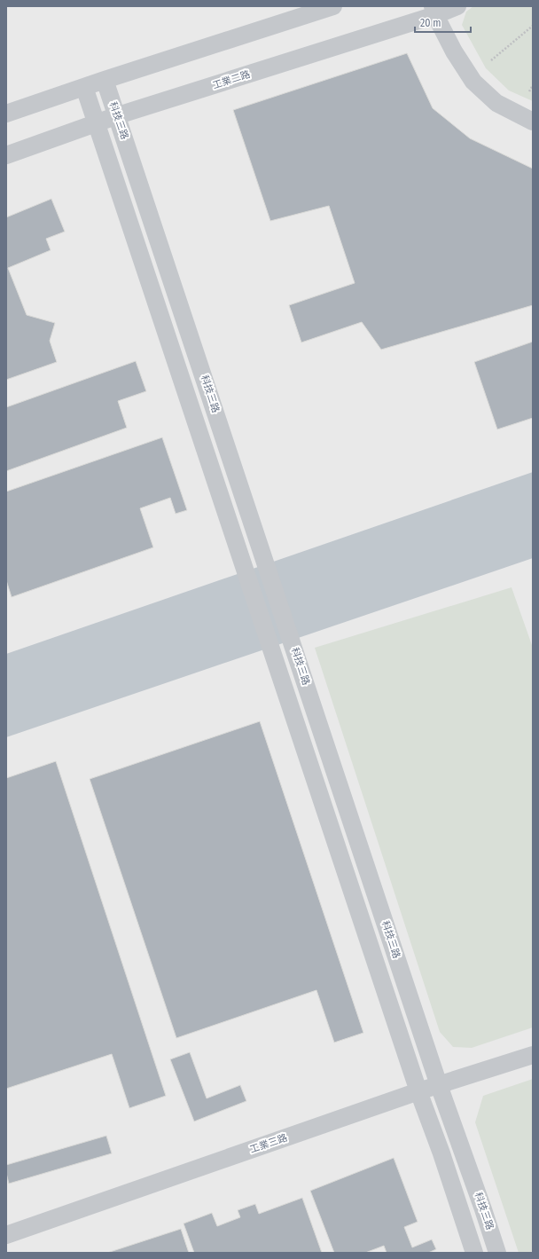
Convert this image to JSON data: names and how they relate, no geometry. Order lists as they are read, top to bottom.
{
  "streets": {
    "street": ["工業二路", "科技三路", "工業三路"]
  },
  "crossings": [
    ["工業二路", "科技三路"],
    ["科技三路", "工業三路"]
  ],
  "scale_bar": "20 m"
}
